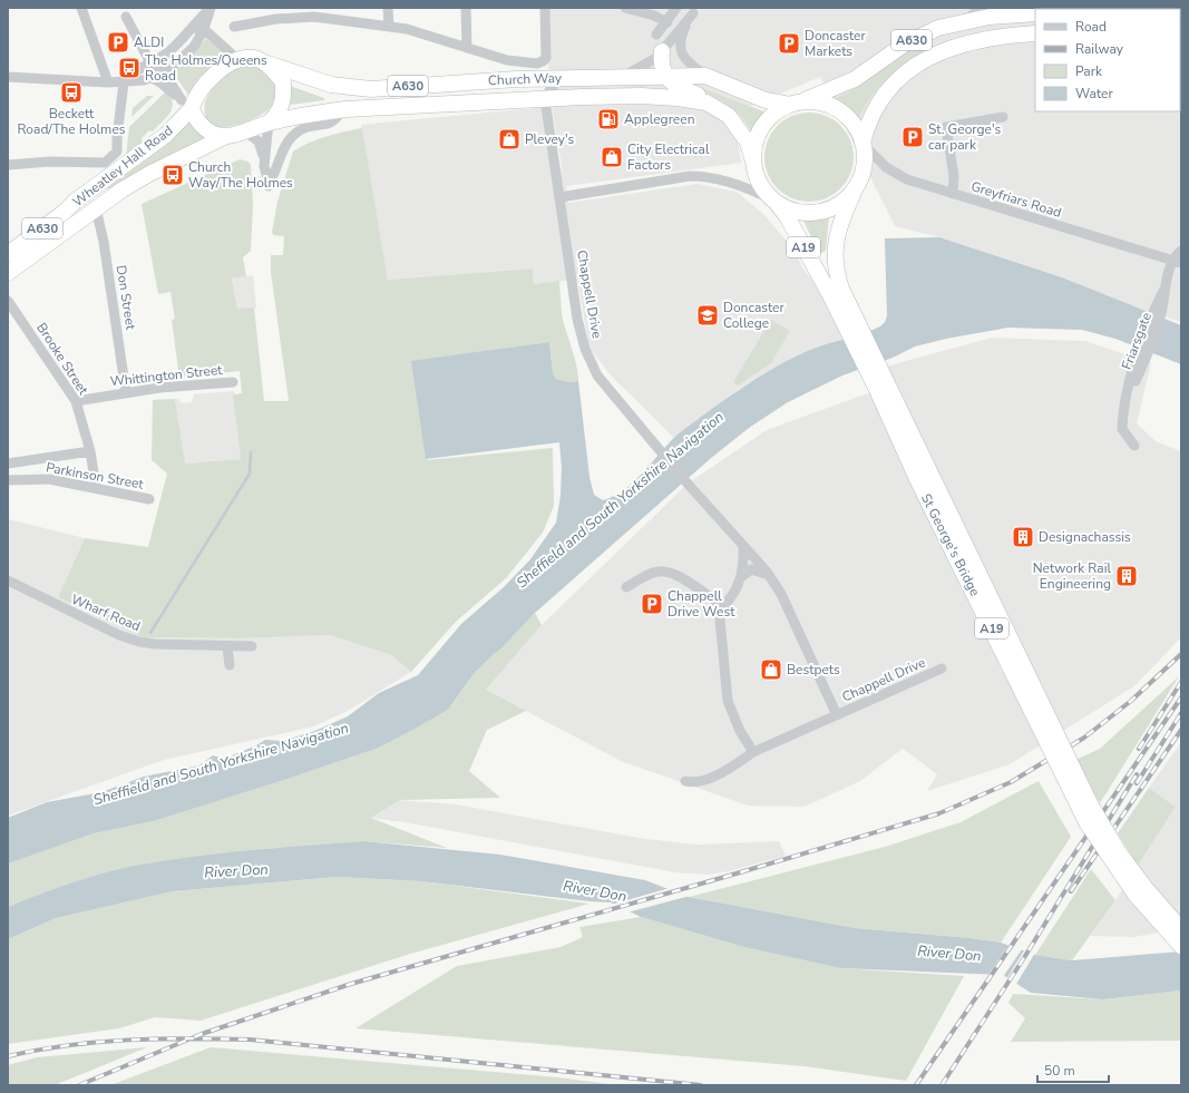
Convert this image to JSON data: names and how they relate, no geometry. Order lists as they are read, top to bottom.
{
  "streets": {
    "highway": [
      "A630",
      "Church Way",
      "Wheatley Hall Road",
      "A19",
      "St George's Bridge"
    ],
    "street": [
      "Greyfriars Road",
      "Chappell Drive",
      "Don Street",
      "Friarsgate",
      "Brooke Street",
      "Whittington Street",
      "Parkinson Street",
      "Wharf Road"
    ]
  },
  "crossings": [
    ["A630", "Church Way"],
    ["A630", "Greyfriars Road"],
    ["A630", "St George's Bridge"],
    ["Church Way", "Wheatley Hall Road"],
    ["Church Way", "Greyfriars Road"],
    ["Church Way", "Chappell Drive"],
    ["Church Way", "St George's Bridge"],
    ["Wheatley Hall Road", "Don Street"],
    ["Greyfriars Road", "Friarsgate"],
    ["Greyfriars Road", "St George's Bridge"],
    ["Don Street", "Whittington Street"],
    ["Brooke Street", "Whittington Street"],
    ["Brooke Street", "Parkinson Street"]
  ],
  "water": ["Sheffield and South Yorkshire Navigation", "River Don"],
  "places": {
    "parking": [
      "ALDI",
      "Doncaster Markets",
      "St. George's car park",
      "Chappell Drive West"
    ],
    "bus stop": ["The Holmes/Queens Road", "Beckett Road/The Holmes", "Church Way/The Holmes"],
    "fuel station": ["Applegreen"],
    "shop": ["Plevey's", "City Electrical Factors", "Bestpets"],
    "school or university": ["Doncaster College"],
    "building": ["Designachassis", "Network Rail Engineering"]
  },
  "legend": [
    "Road",
    "Railway",
    "Park",
    "Water"
  ],
  "scale_bar": "50 m"
}
